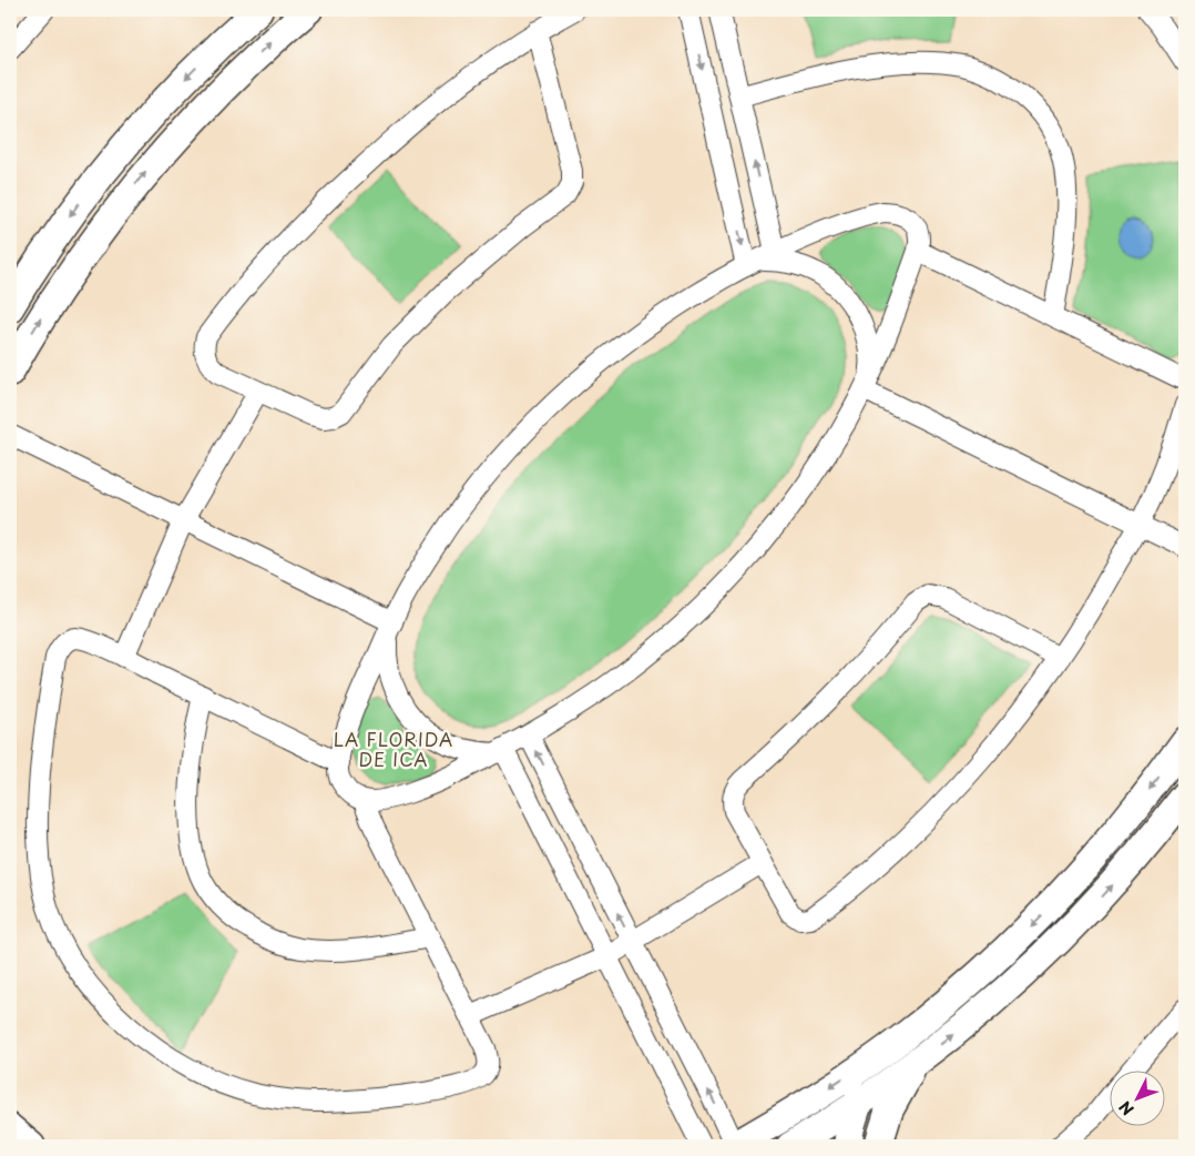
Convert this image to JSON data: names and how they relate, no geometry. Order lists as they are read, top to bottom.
{
  "districts": ["LA FLORIDA DE ICA"],
  "north": "bottom left"
}
